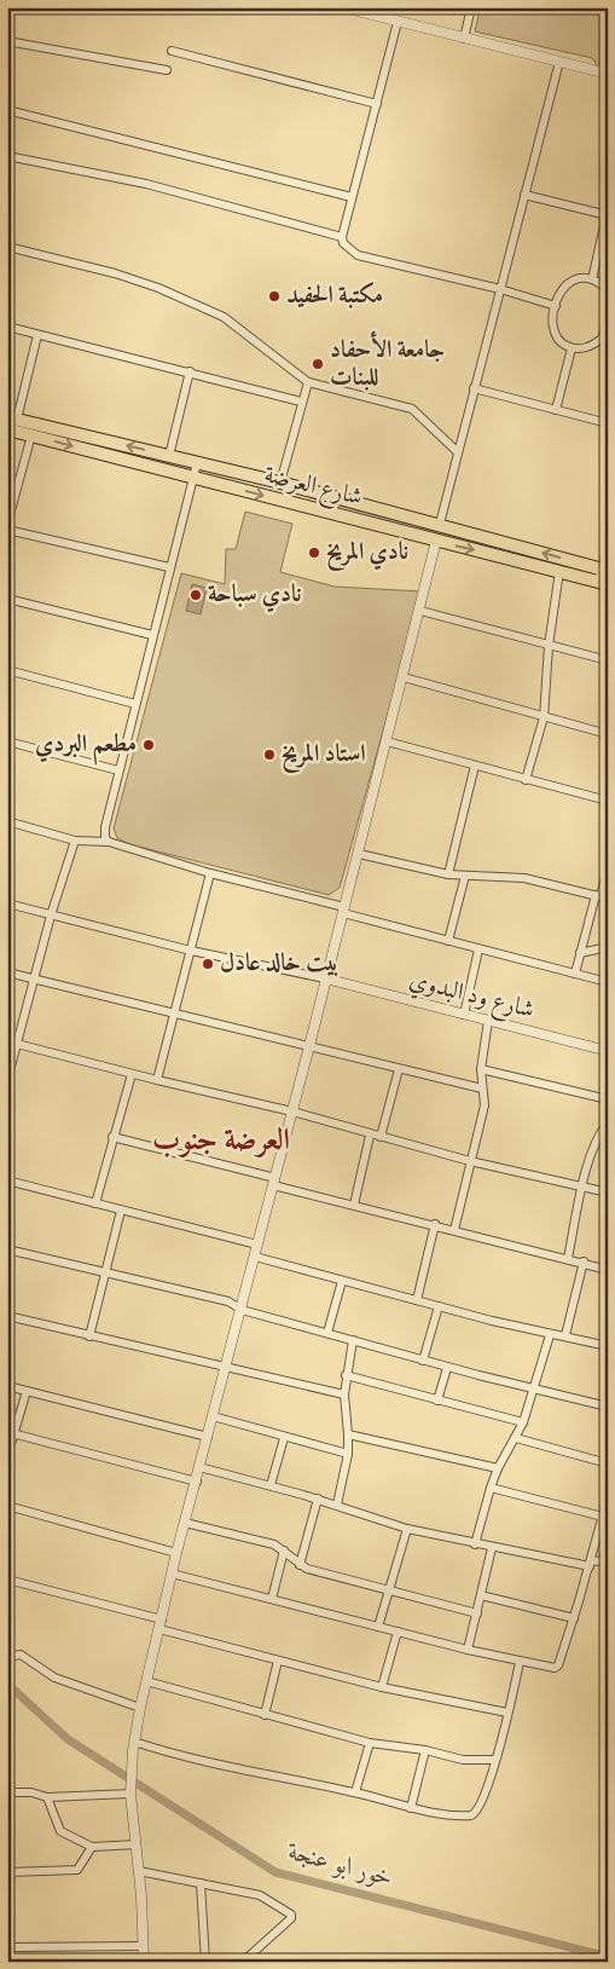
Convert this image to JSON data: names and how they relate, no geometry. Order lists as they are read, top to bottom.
{
  "streets": {
    "main road": ["شارع العرضة"],
    "street": ["شارع ود البدوي"]
  },
  "districts": ["العرضة جنوب"],
  "water": ["خور ابو عنجة"],
  "places": [
    "مكتبة الحفيد",
    "جامعة الأحفاد للبنات",
    "نادي المريخ",
    "نادي سباحة",
    "مطعم البردي",
    "استاد المريخ",
    "بيت خالد عادل"
  ]
}
